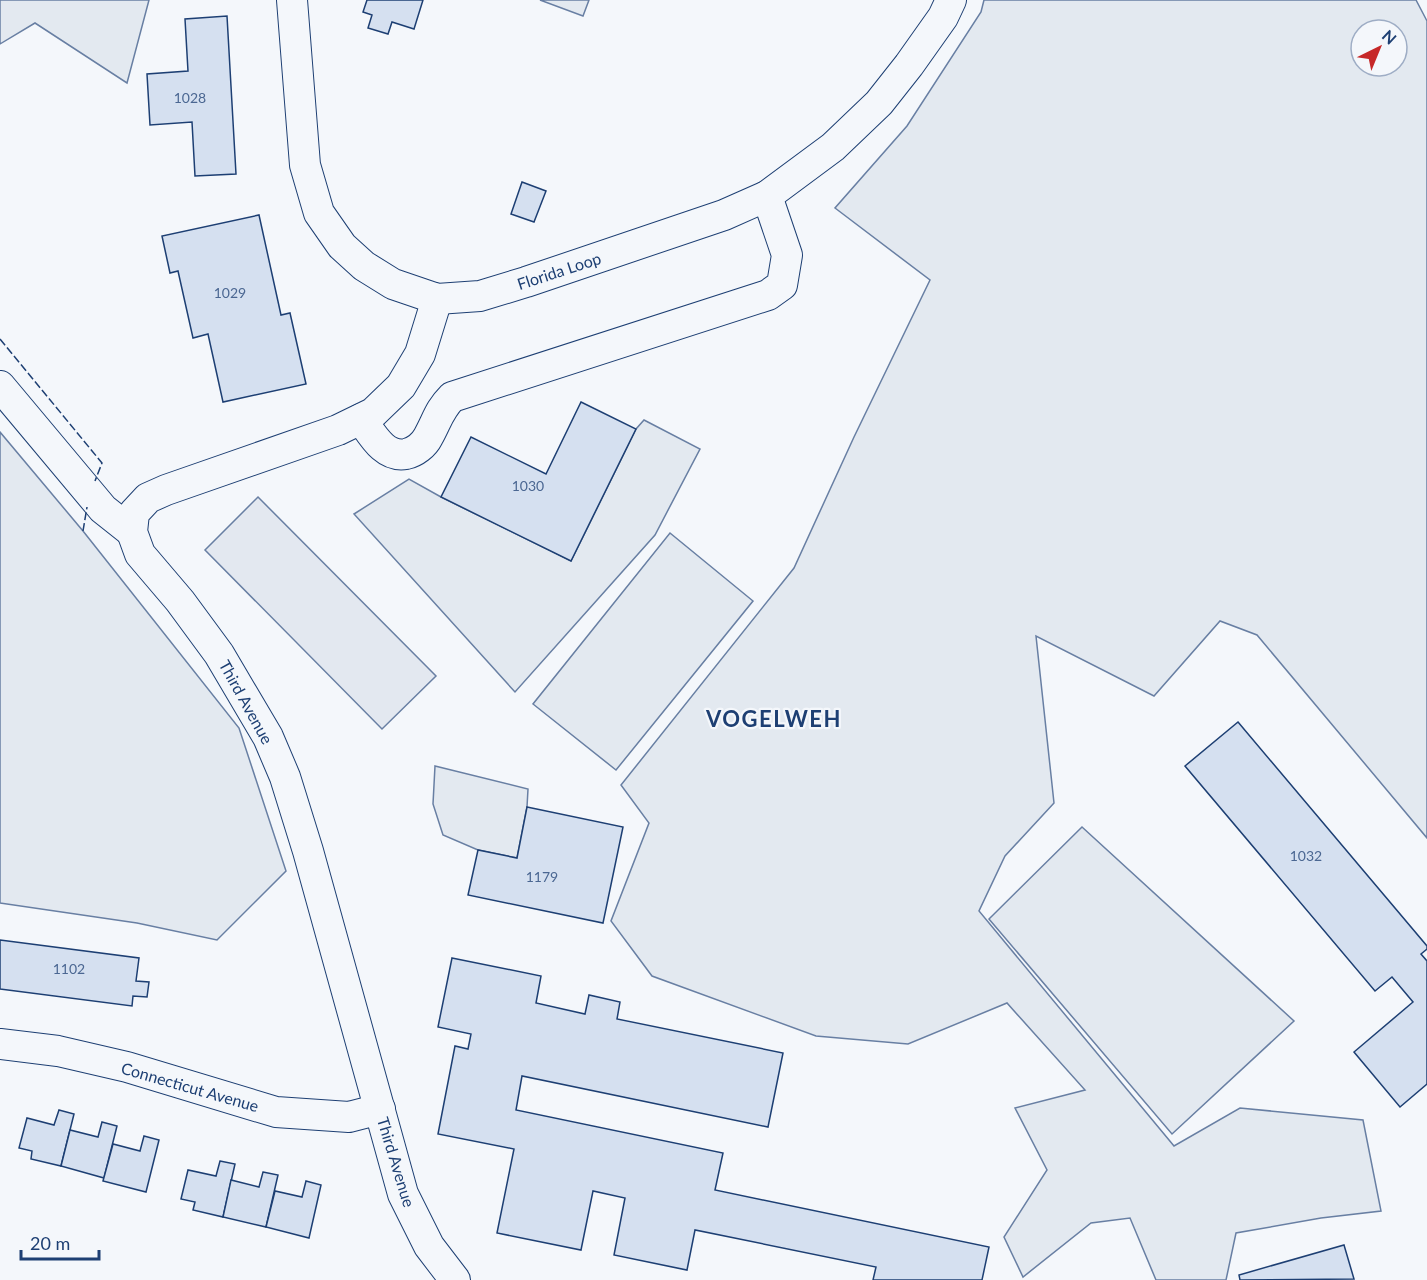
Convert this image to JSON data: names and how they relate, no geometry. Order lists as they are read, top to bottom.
{
  "streets": {
    "street": ["Florida Loop", "Third Avenue", "Connecticut Avenue"]
  },
  "crossings": [
    ["Third Avenue", "Connecticut Avenue"]
  ],
  "districts": ["VOGELWEH"],
  "house_numbers": [
    "1028",
    "1029",
    "1030",
    "1032",
    "1179",
    "1102"
  ],
  "scale_bar": "20 m",
  "north": "top right"
}
